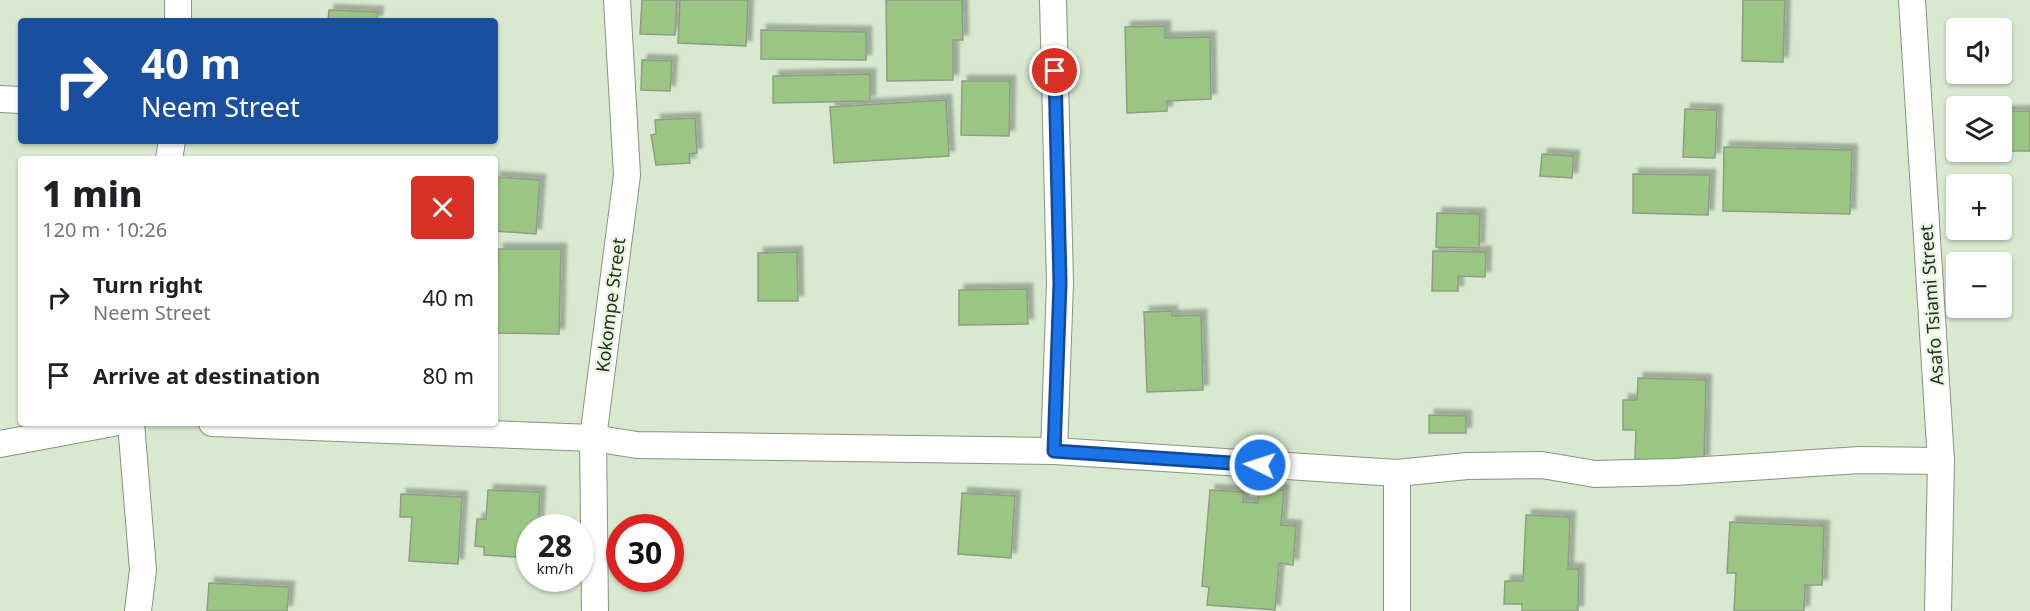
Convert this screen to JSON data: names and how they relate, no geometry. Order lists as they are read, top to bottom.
{
  "streets": {
    "street": ["Kokompe Street", "Asafo Tsiami Street"]
  },
  "page": {
    "map_buttons": ["+", "−"],
    "turn": ["40 m", "Neem Street"],
    "heading": ["1 min", "120 m · 10:26"],
    "list": [
      {
        "name": "Turn right",
        "note": "Neem Street",
        "value": "40 m"
      },
      {
        "name": "Arrive at destination",
        "value": "80 m"
      }
    ],
    "speed": "28 km/h",
    "limit": "30"
  }
}
